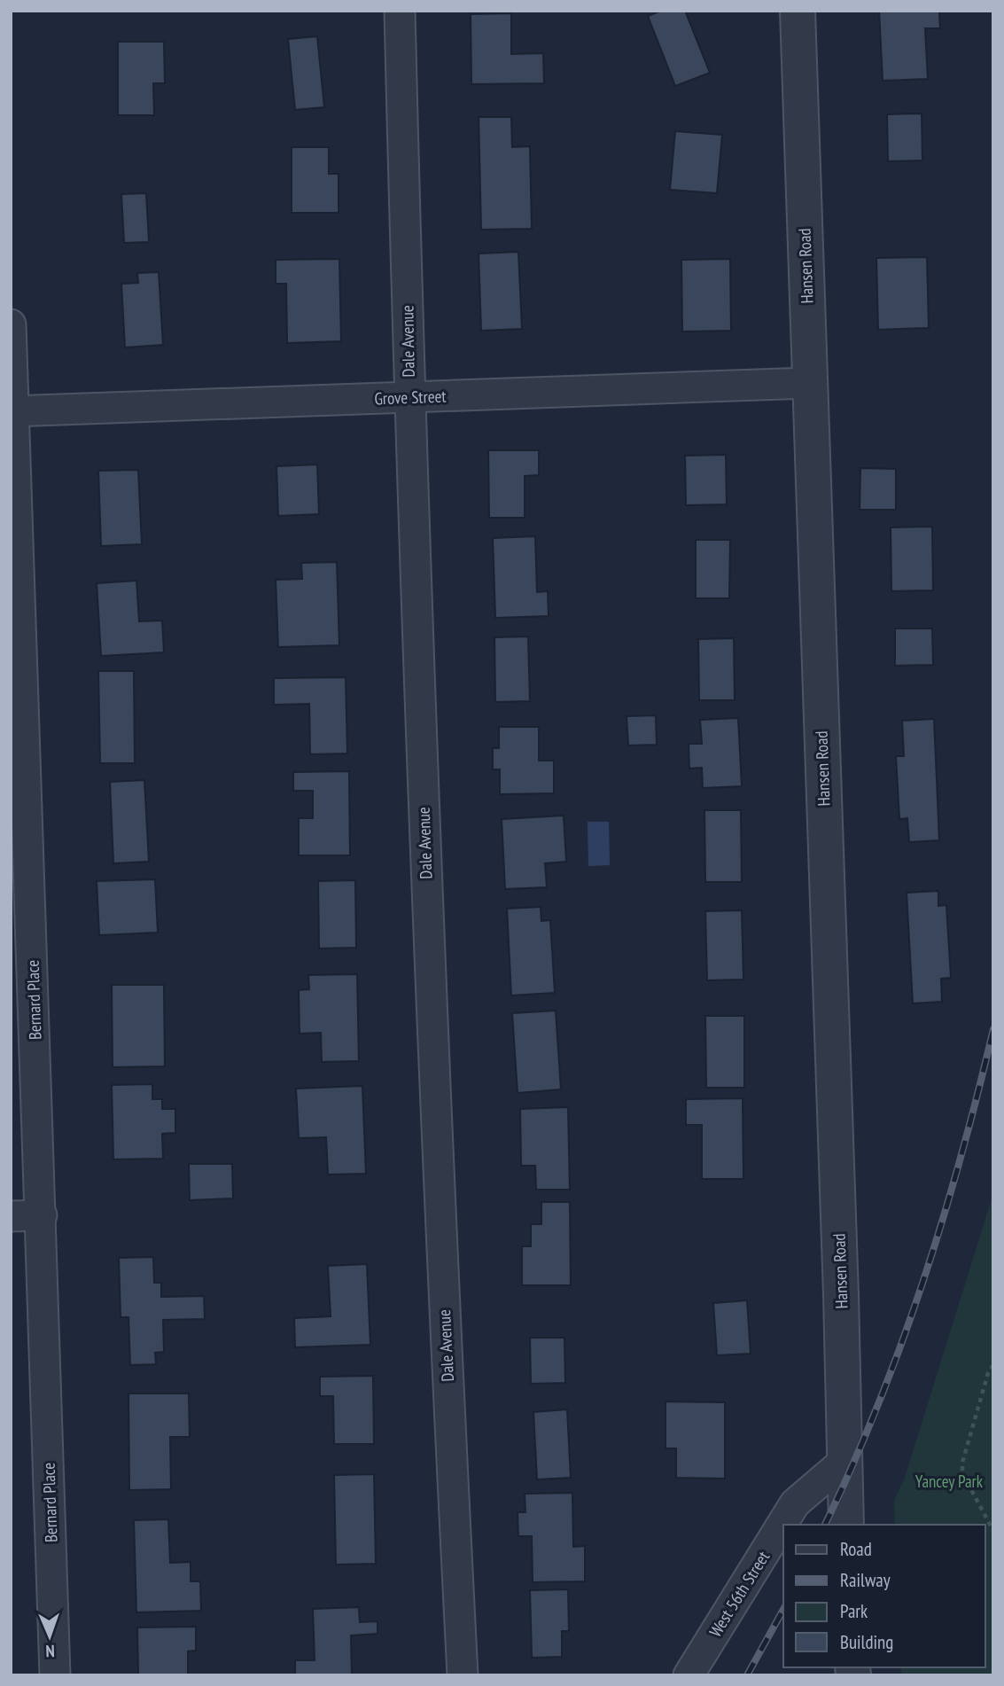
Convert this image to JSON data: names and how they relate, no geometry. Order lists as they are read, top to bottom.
{
  "streets": {
    "street": [
      "Hansen Road",
      "Dale Avenue",
      "Grove Street",
      "Bernard Place",
      "West 56th Street"
    ]
  },
  "crossings": [
    ["Hansen Road", "Grove Street"],
    ["Hansen Road", "West 56th Street"],
    ["Dale Avenue", "Grove Street"],
    ["Grove Street", "Bernard Place"]
  ],
  "parks": ["Yancey Park"],
  "legend": [
    "Road",
    "Railway",
    "Park",
    "Building"
  ],
  "north": "bottom"
}
